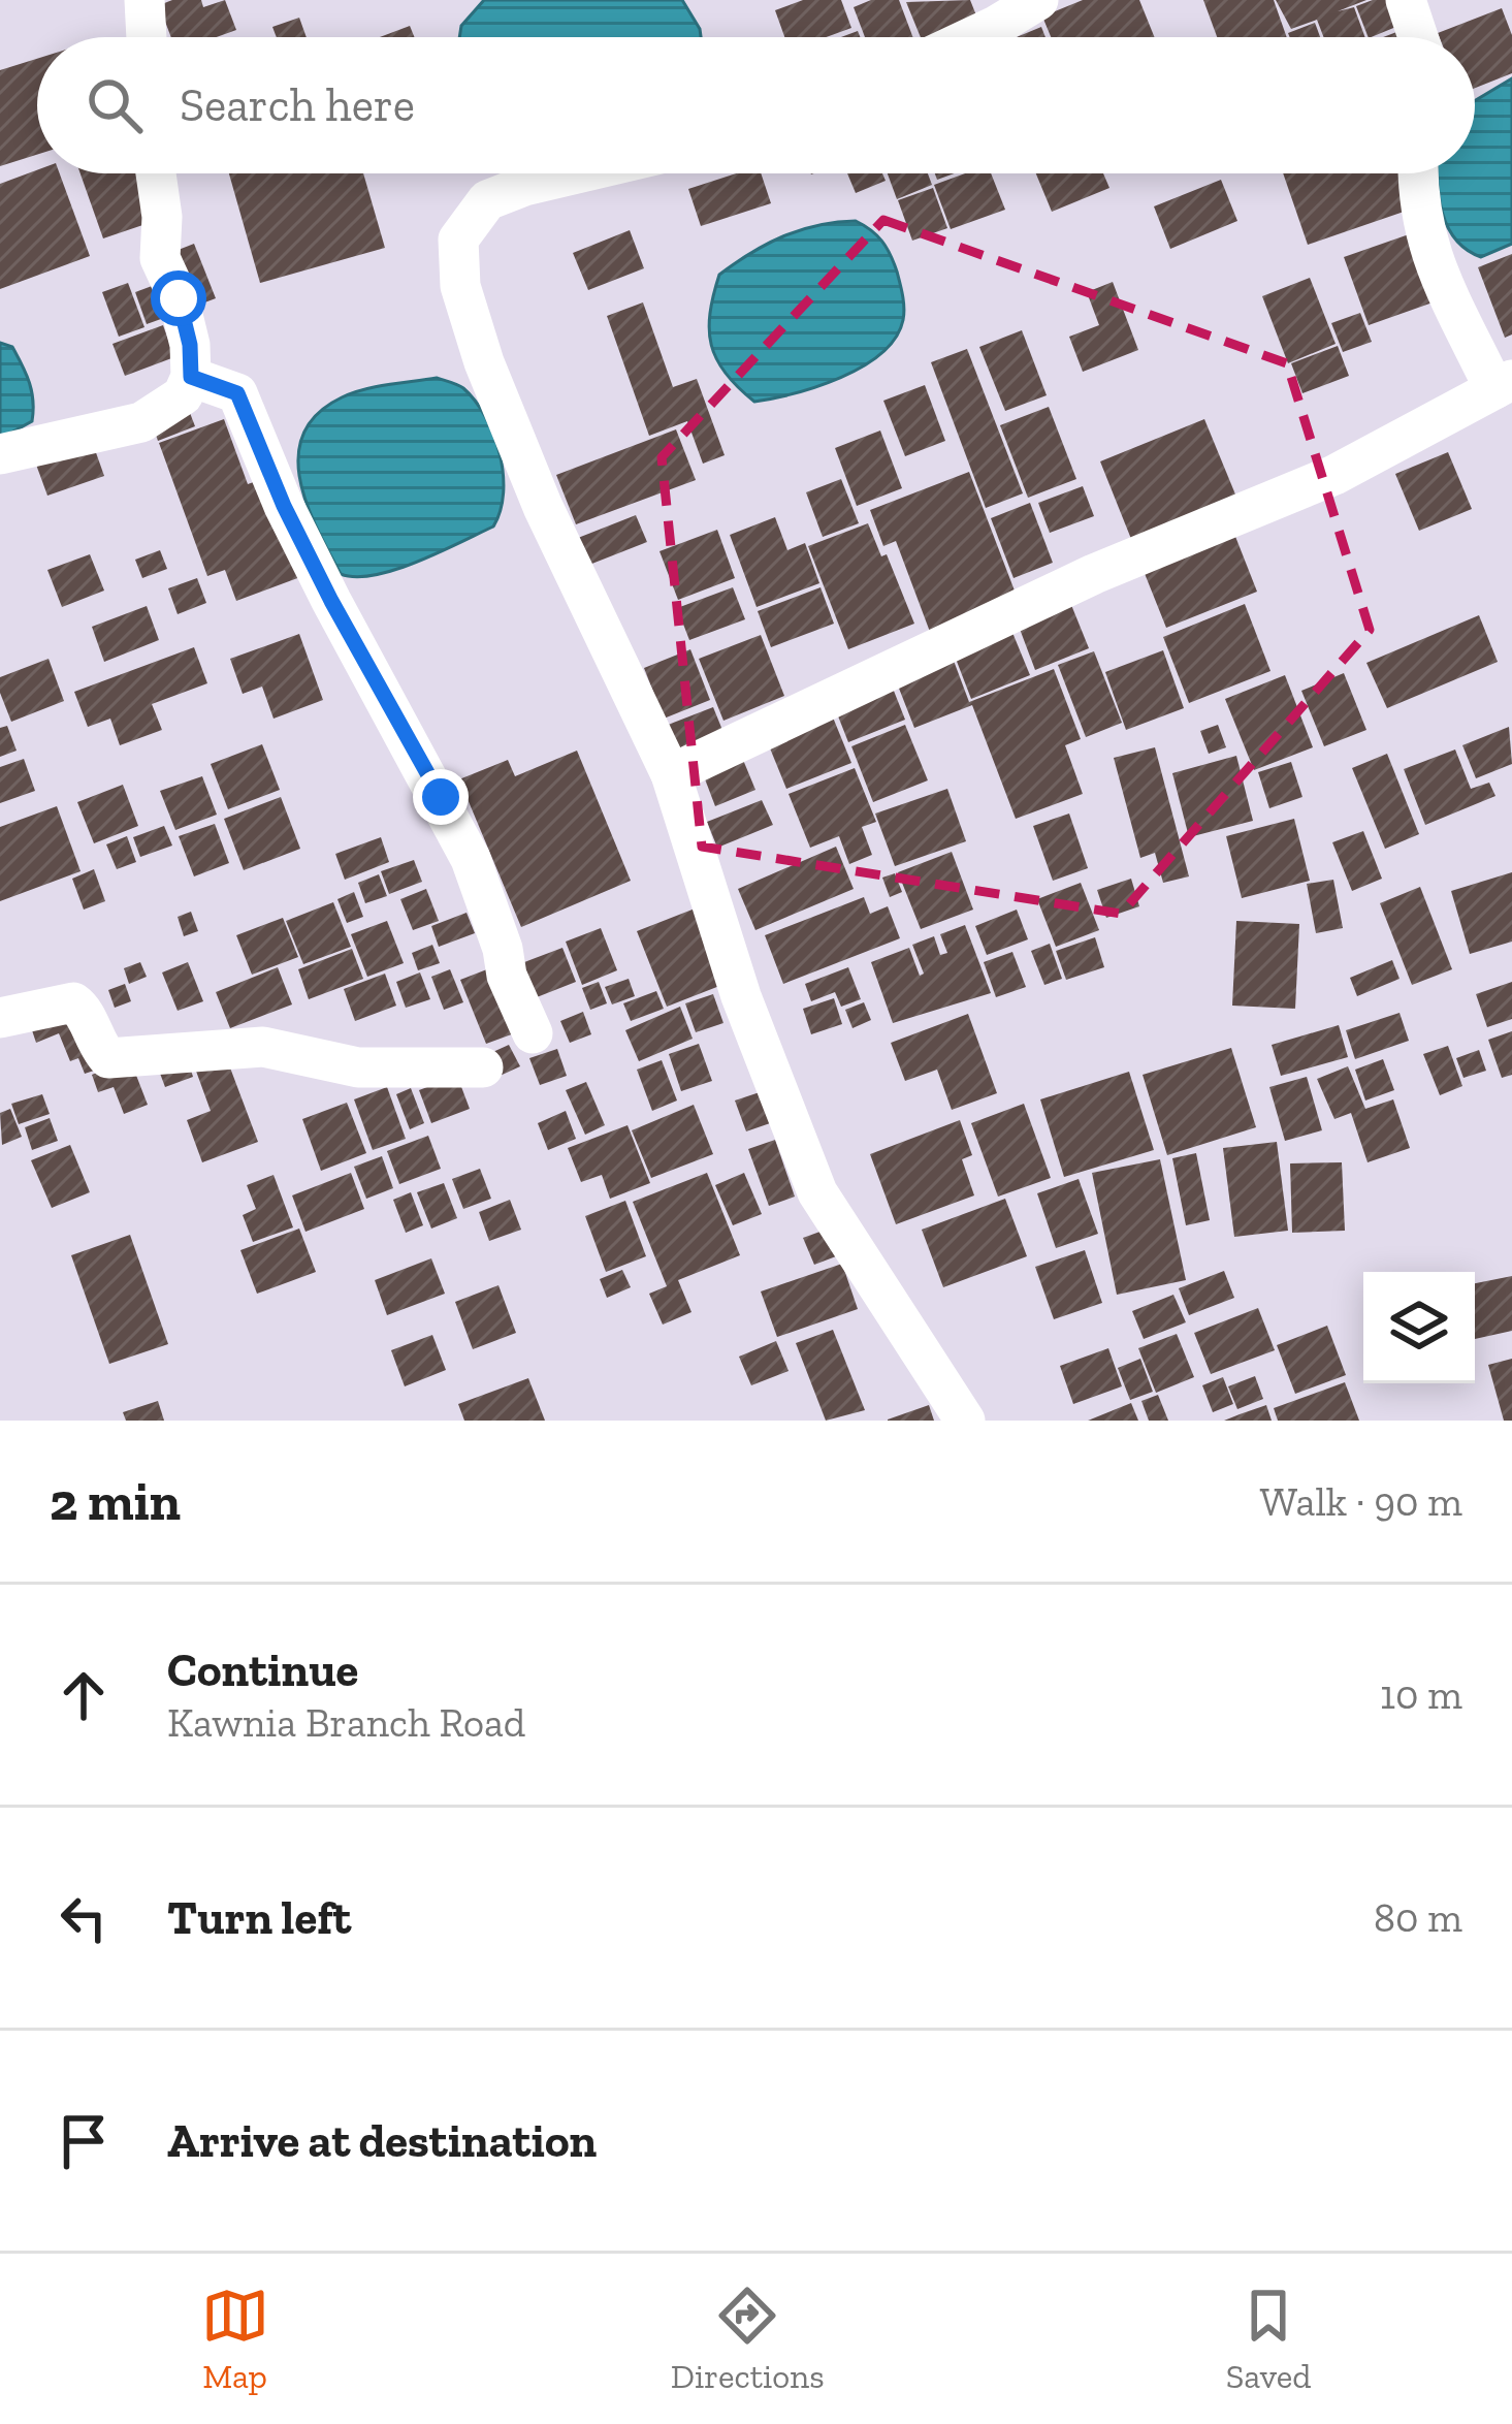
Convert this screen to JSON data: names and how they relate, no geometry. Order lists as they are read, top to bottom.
{
  "page": {
    "search": "Search here",
    "heading": ["2 min", "Walk · 90 m"],
    "list": [
      ["Continue", "Kawnia Branch Road", "10 m"],
      ["Turn left", "80 m"],
      "Arrive at destination"
    ],
    "nav": ["Map", "Directions", "Saved"]
  }
}
